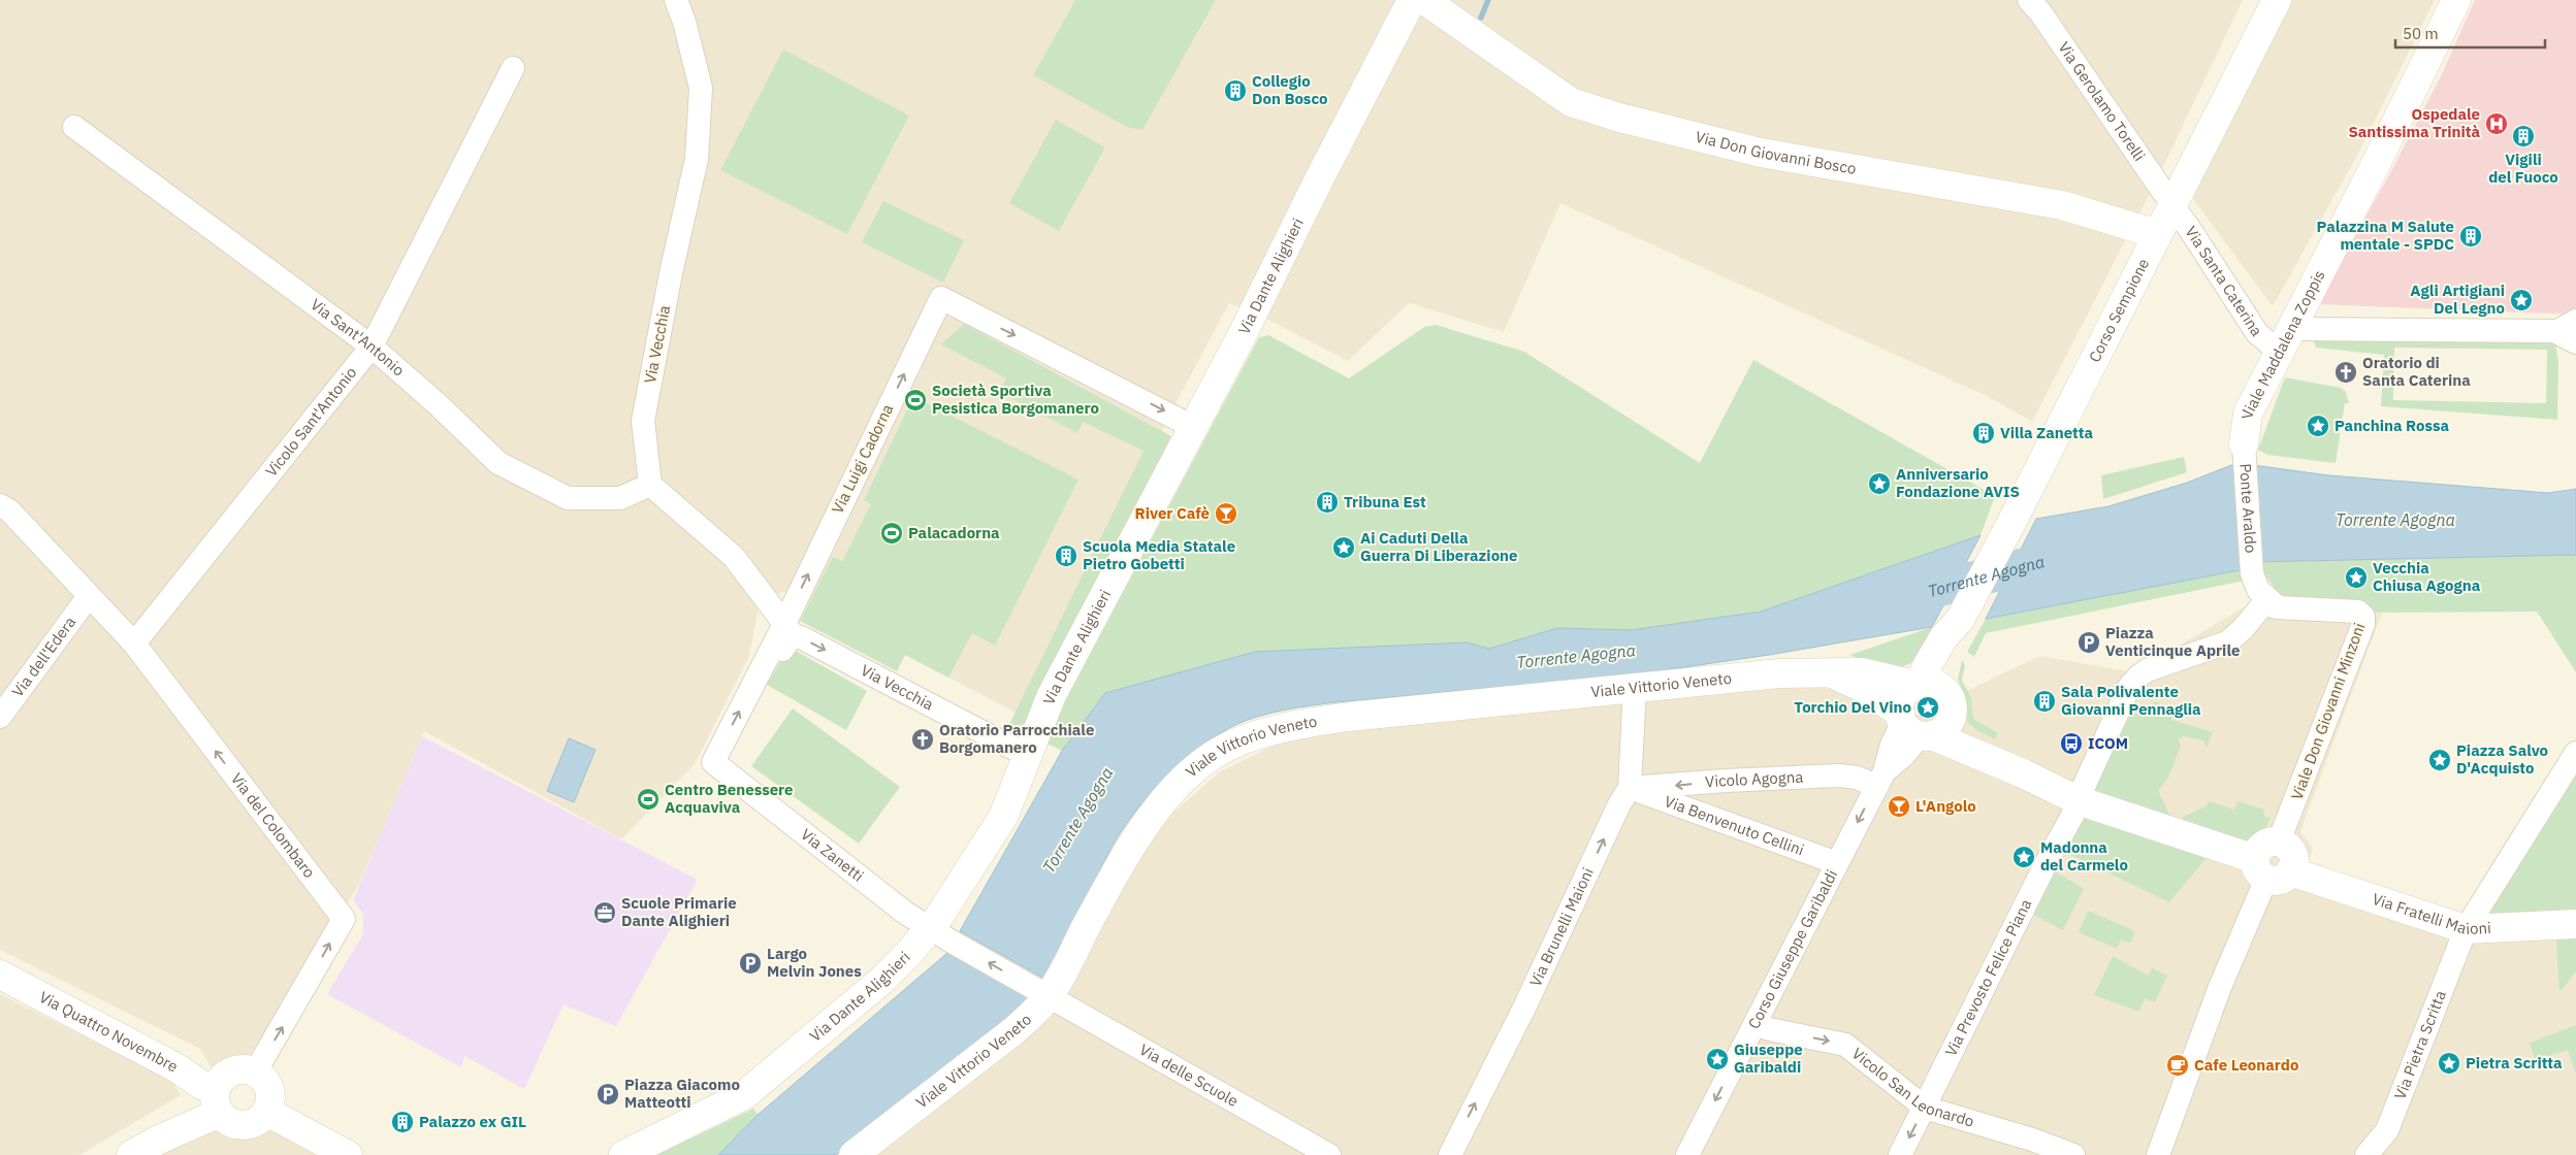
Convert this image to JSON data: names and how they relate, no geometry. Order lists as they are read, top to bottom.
{
  "streets": {
    "street": [
      "Via Gerolamo Torelli",
      "Via Don Giovanni Bosco",
      "Via Dante Alighieri",
      "Via Santa Caterina",
      "Corso Sempione",
      "Via Sant'Antonio",
      "Via Vecchia",
      "Viale Maddalena Zoppis",
      "Vicolo Sant'Antonio",
      "Via Luigi Cadorna",
      "Ponte Araldo",
      "Via dell'Edera",
      "Viale Vittorio Veneto",
      "Viale Don Giovanni Minzoni",
      "Vicolo Agogna",
      "Via del Colombaro",
      "Via Benvenuto Cellini",
      "Via Zanetti",
      "Via Fratelli Maioni",
      "Via Brunelli Maioni",
      "Corso Giuseppe Garibaldi",
      "Via Prevosto Felice Piana",
      "Via Quattro Novembre",
      "Via Pietra Scritta",
      "Via delle Scuole",
      "Vicolo San Leonardo"
    ]
  },
  "crossings": [
    ["Via Gerolamo Torelli", "Via Santa Caterina"],
    ["Via Gerolamo Torelli", "Corso Sempione"],
    ["Via Don Giovanni Bosco", "Corso Sempione"],
    ["Via Dante Alighieri", "Via Vecchia"],
    ["Via Dante Alighieri", "Via Luigi Cadorna"],
    ["Via Dante Alighieri", "Via Zanetti"],
    ["Via Santa Caterina", "Corso Sempione"],
    ["Via Santa Caterina", "Viale Maddalena Zoppis"],
    ["Corso Sempione", "Viale Vittorio Veneto"],
    ["Corso Sempione", "Corso Giuseppe Garibaldi"],
    ["Via Sant'Antonio", "Via Vecchia"],
    ["Via Sant'Antonio", "Vicolo Sant'Antonio"],
    ["Via Vecchia", "Via Luigi Cadorna"],
    ["Via Vecchia", "Via Zanetti"],
    ["Viale Maddalena Zoppis", "Ponte Araldo"],
    ["Vicolo Sant'Antonio", "Via del Colombaro"],
    ["Via Luigi Cadorna", "Via Zanetti"],
    ["Ponte Araldo", "Viale Don Giovanni Minzoni"],
    ["Via dell'Edera", "Via del Colombaro"],
    ["Viale Vittorio Veneto", "Via Zanetti"],
    ["Viale Vittorio Veneto", "Via Brunelli Maioni"],
    ["Viale Vittorio Veneto", "Corso Giuseppe Garibaldi"],
    ["Viale Vittorio Veneto", "Via delle Scuole"],
    ["Vicolo Agogna", "Via Benvenuto Cellini"],
    ["Vicolo Agogna", "Via Brunelli Maioni"],
    ["Vicolo Agogna", "Corso Giuseppe Garibaldi"],
    ["Via del Colombaro", "Via Quattro Novembre"],
    ["Via Benvenuto Cellini", "Via Brunelli Maioni"],
    ["Via Benvenuto Cellini", "Corso Giuseppe Garibaldi"],
    ["Via Zanetti", "Via delle Scuole"],
    ["Via Fratelli Maioni", "Via Prevosto Felice Piana"],
    ["Via Fratelli Maioni", "Via Pietra Scritta"],
    ["Corso Giuseppe Garibaldi", "Vicolo San Leonardo"],
    ["Via Prevosto Felice Piana", "Vicolo San Leonardo"]
  ],
  "one_way": [
    "Vicolo Agogna",
    "Via del Colombaro",
    "Via Brunelli Maioni",
    "Corso Giuseppe Garibaldi",
    "Vicolo San Leonardo"
  ],
  "water": ["Torrente Agogna"],
  "places": {
    "building": [
      "Collegio Don Bosco",
      "Vigili del Fuoco",
      "Palazzina M Salute mentale - SPDC",
      "Villa Zanetta",
      "Tribuna Est",
      "Scuola Media Statale Pietro Gobetti",
      "Sala Polivalente Giovanni Pennaglia",
      "Palazzo ex GIL"
    ],
    "hospital": ["Ospedale Santissima Trinità"],
    "place": [
      "Agli Artigiani Del Legno",
      "Panchina Rossa",
      "Anniversario Fondazione AVIS",
      "Ai Caduti Della Guerra Di Liberazione",
      "Vecchia Chiusa Agogna",
      "Torchio Del Vino",
      "Piazza Salvo D'Acquisto",
      "Madonna del Carmelo",
      "Giuseppe Garibaldi",
      "Pietra Scritta"
    ],
    "church": ["Oratorio di Santa Caterina", "Oratorio Parrocchiale Borgomanero"],
    "sports": ["Società Sportiva Pesistica Borgomanero", "Palacadorna", "Centro Benessere Acquaviva"],
    "bar": ["River Cafè", "L'Angolo"],
    "parking": ["Piazza Venticinque Aprile", "Largo Melvin Jones", "Piazza Giacomo Matteotti"],
    "bus stop": ["ICOM"],
    "office": ["Scuole Primarie Dante Alighieri"],
    "cafe": ["Cafe Leonardo"]
  },
  "scale_bar": "50 m"
}
